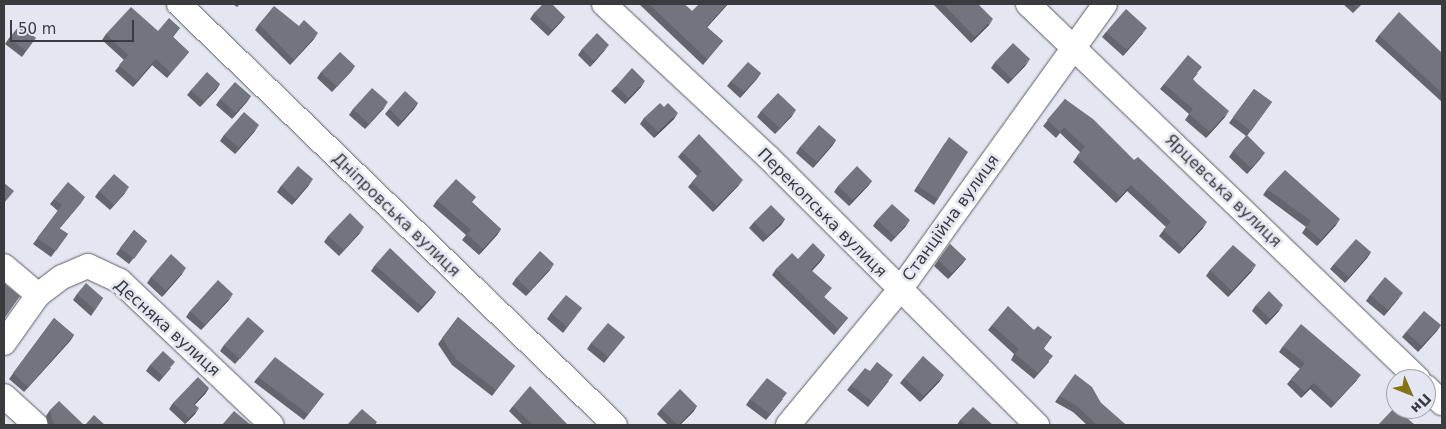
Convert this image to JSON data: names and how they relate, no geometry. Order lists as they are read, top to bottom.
{
  "streets": {
    "street": [
      "Ярцевська вулиця",
      "Перекопська вулиця",
      "Дніпровська вулиця",
      "Станційна вулиця",
      "Десняка вулиця"
    ]
  },
  "crossings": [
    ["Ярцевська вулиця", "Станційна вулиця"],
    ["Перекопська вулиця", "Станційна вулиця"]
  ],
  "scale_bar": "50 m",
  "north": "bottom right"
}
